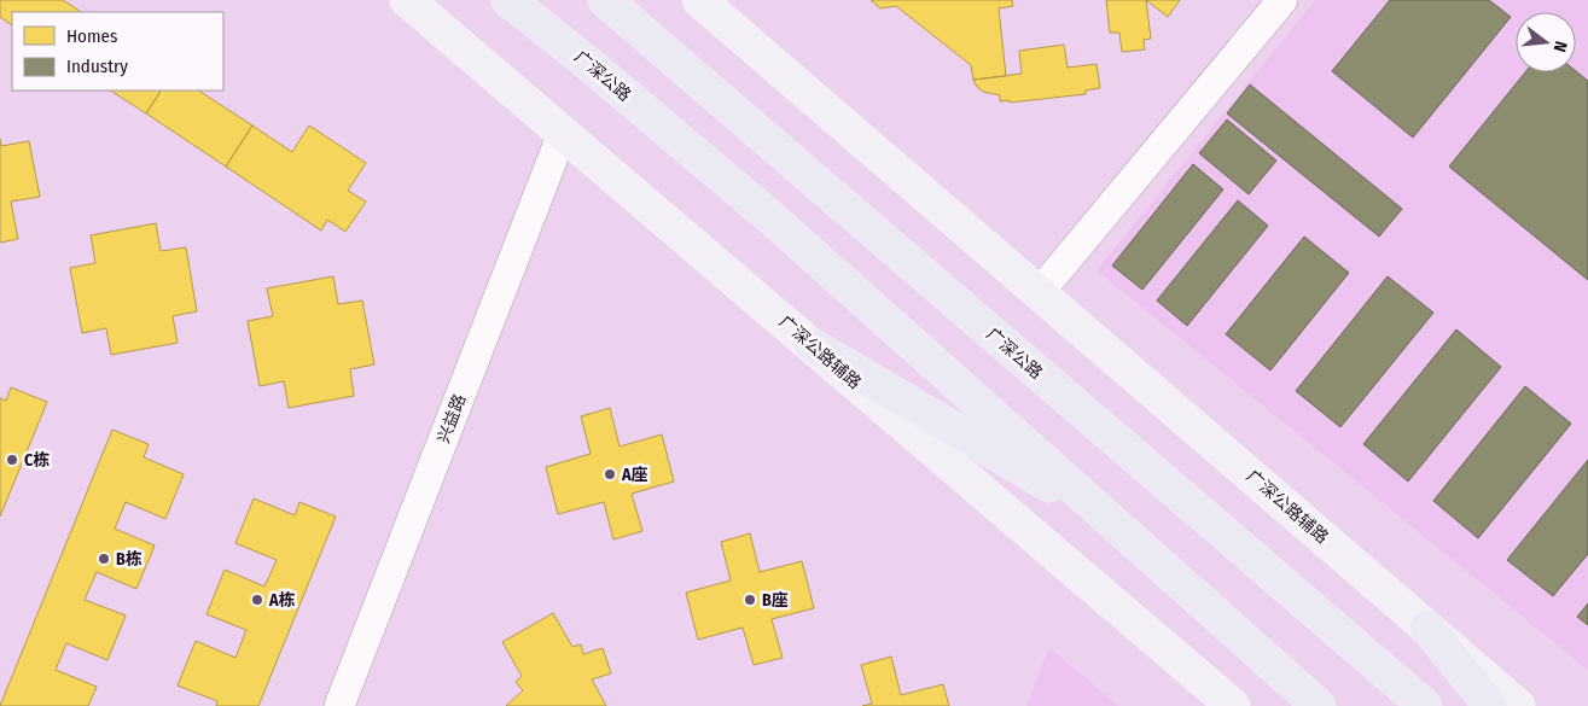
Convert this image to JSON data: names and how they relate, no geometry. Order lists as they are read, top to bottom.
{
  "streets": {
    "highway": ["广深公路"],
    "main road": ["广深公路辅路"],
    "street": ["兴益路"]
  },
  "crossings": [
    ["广深公路辅路", "兴益路"]
  ],
  "places": [
    "C栋",
    "A座",
    "B栋",
    "A栋",
    "B座"
  ],
  "legend": ["Homes", "Industry"],
  "north": "right"
}
